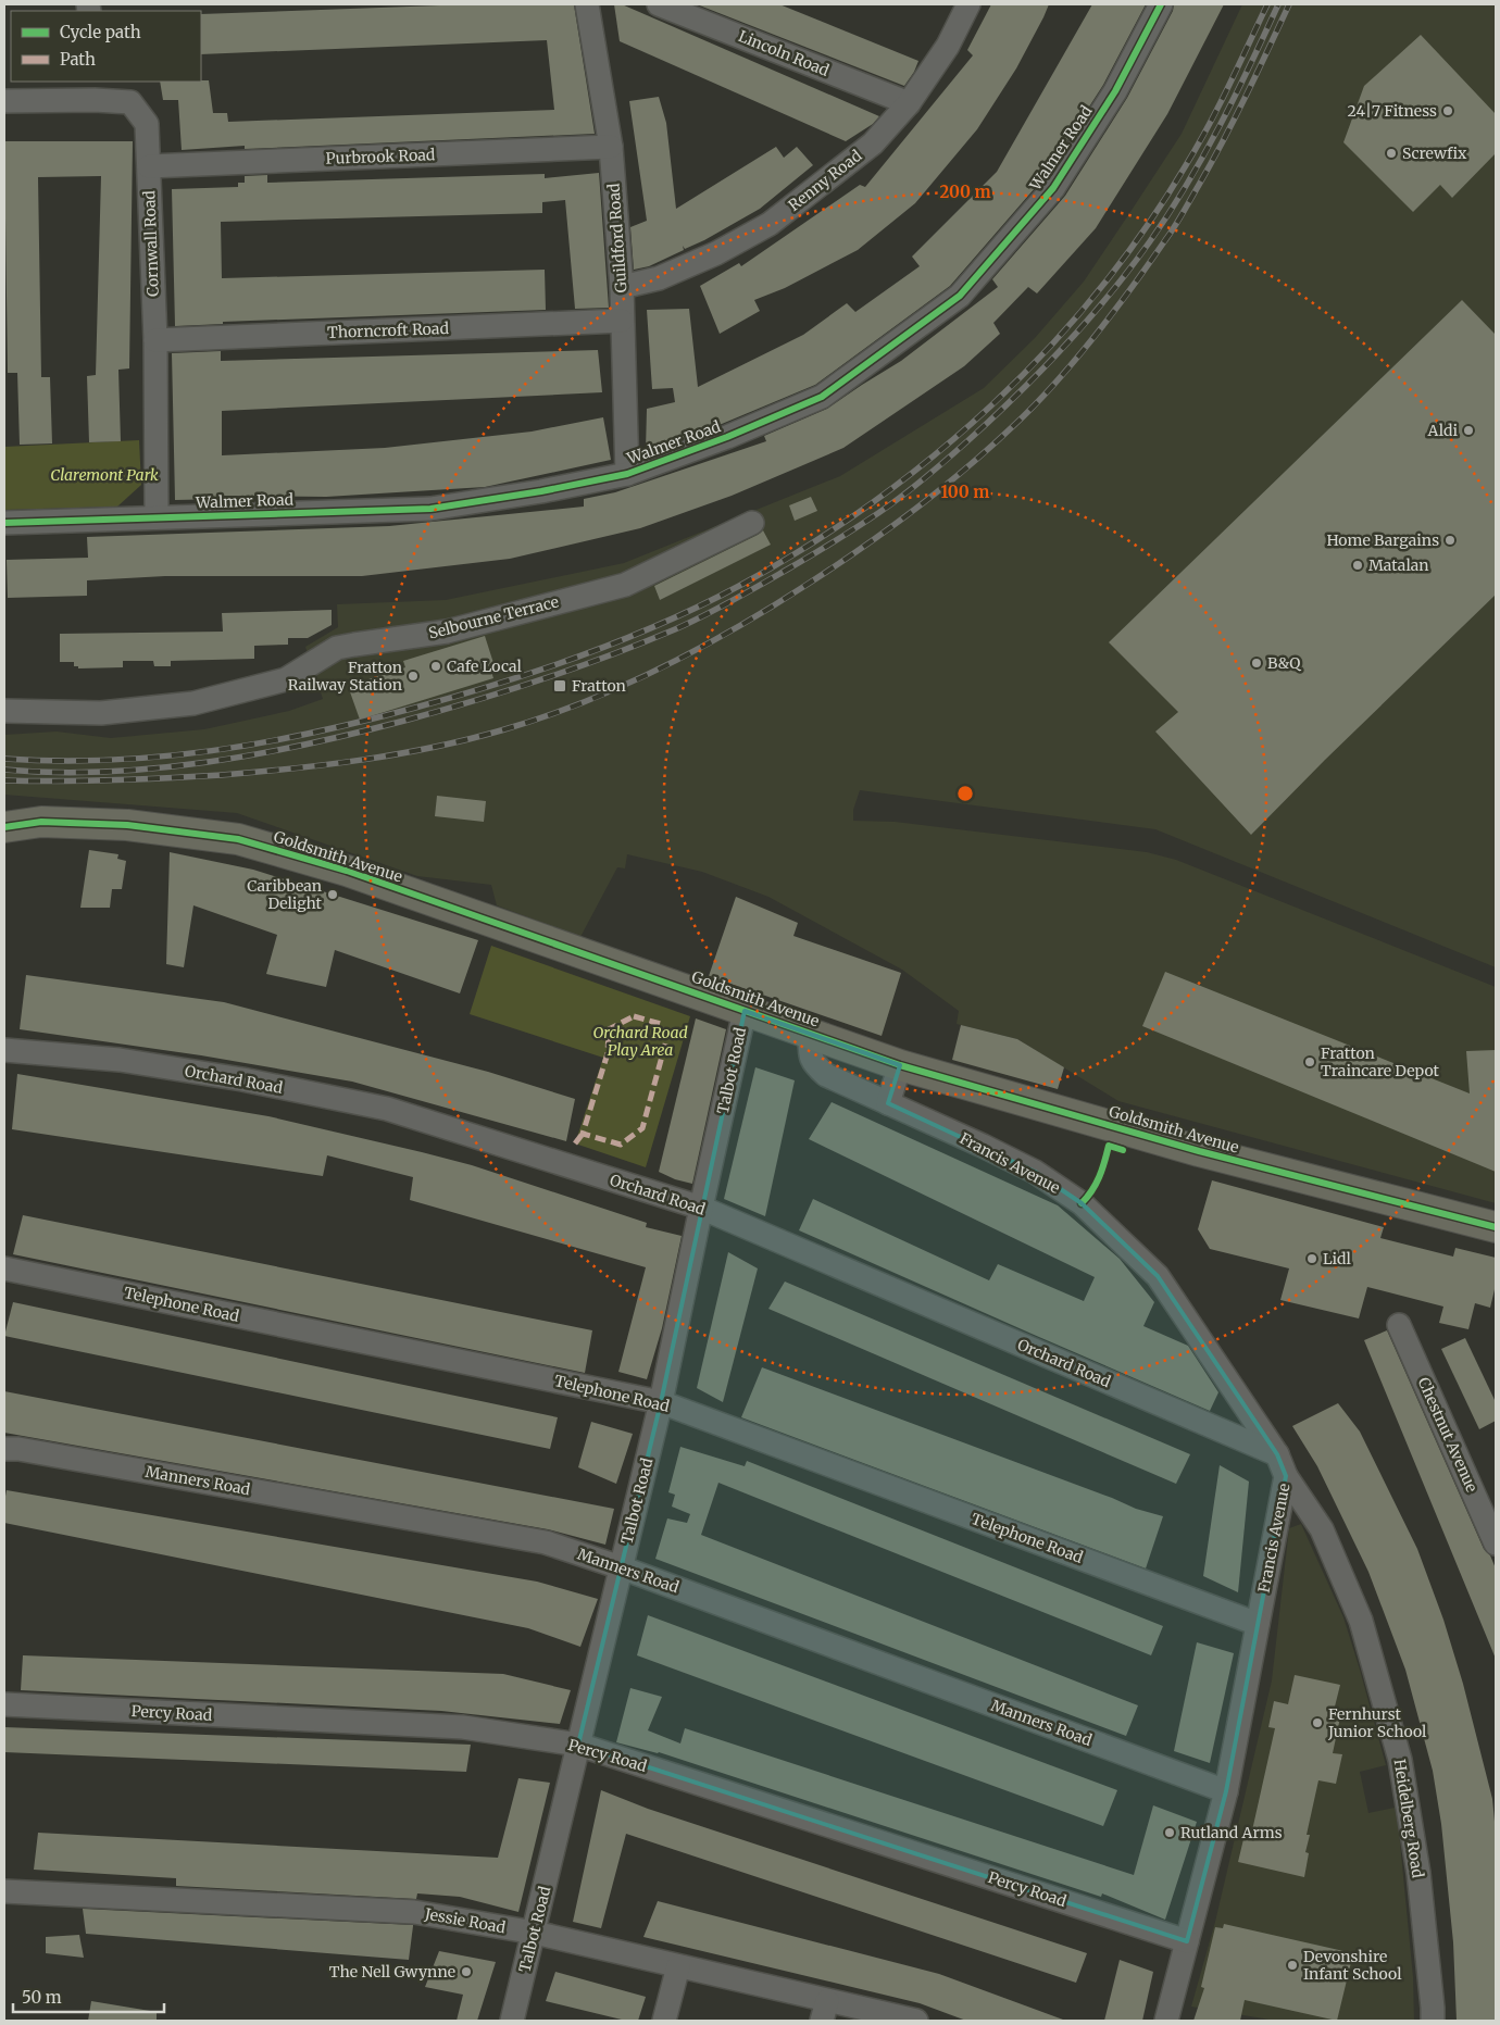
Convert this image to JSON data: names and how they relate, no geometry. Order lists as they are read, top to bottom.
{
  "streets": {
    "main road": ["Goldsmith Avenue"],
    "street": [
      "Lincoln Road",
      "Walmer Road",
      "Purbrook Road",
      "Renny Road",
      "Guildford Road",
      "Cornwall Road",
      "Thorncroft Road",
      "Selbourne Terrace",
      "Talbot Road",
      "Orchard Road",
      "Francis Avenue",
      "Telephone Road",
      "Chestnut Avenue",
      "Manners Road",
      "Percy Road",
      "Heidelberg Road",
      "Jessie Road"
    ]
  },
  "crossings": [
    ["Lincoln Road", "Renny Road"],
    ["Walmer Road", "Guildford Road"],
    ["Walmer Road", "Cornwall Road"],
    ["Purbrook Road", "Guildford Road"],
    ["Purbrook Road", "Cornwall Road"],
    ["Renny Road", "Guildford Road"],
    ["Guildford Road", "Thorncroft Road"],
    ["Cornwall Road", "Thorncroft Road"],
    ["Goldsmith Avenue", "Talbot Road"],
    ["Goldsmith Avenue", "Francis Avenue"],
    ["Talbot Road", "Orchard Road"],
    ["Talbot Road", "Telephone Road"],
    ["Talbot Road", "Manners Road"],
    ["Talbot Road", "Percy Road"],
    ["Talbot Road", "Jessie Road"],
    ["Orchard Road", "Francis Avenue"],
    ["Francis Avenue", "Telephone Road"],
    ["Francis Avenue", "Manners Road"],
    ["Francis Avenue", "Percy Road"],
    ["Francis Avenue", "Heidelberg Road"]
  ],
  "parks": ["Claremont Park", "Orchard Road Play Area"],
  "places": {
    "other": [
      "24|7 Fitness",
      "Screwfix",
      "Aldi",
      "Home Bargains",
      "Matalan",
      "B&Q",
      "Cafe Local",
      "Fratton Railway Station",
      "Caribbean Delight",
      "Fratton Traincare Depot",
      "Lidl",
      "Fernhurst Junior School",
      "Rutland Arms",
      "Devonshire Infant School",
      "The Nell Gwynne"
    ],
    "transit": ["Fratton"]
  },
  "legend": ["Cycle path", "Path"],
  "scale_bar": "50 m",
  "rings": ["200 m", "100 m"]
}
